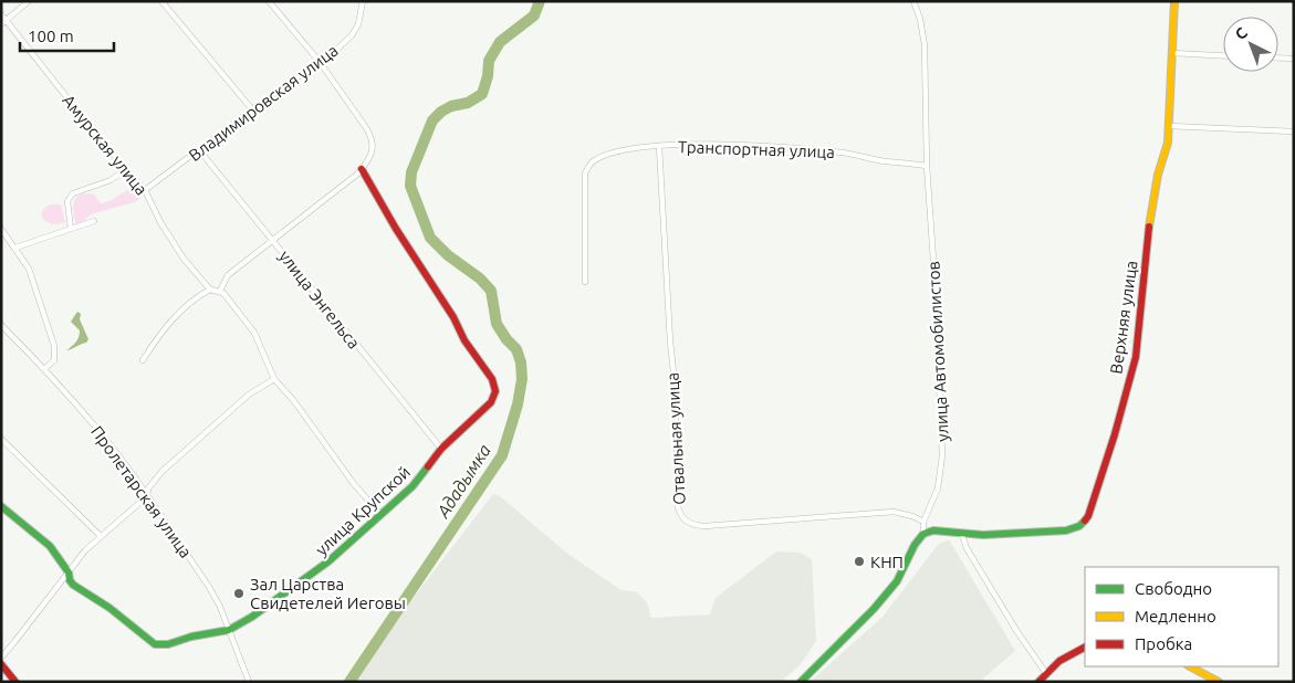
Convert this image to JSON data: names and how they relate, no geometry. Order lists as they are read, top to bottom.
{
  "streets": {
    "street": [
      "Владимировская улица",
      "Амурская улица",
      "Транспортная улица",
      "улица Энгельса",
      "Верхняя улица",
      "улица Автомобилистов",
      "Отвальная улица",
      "Пролетарская улица",
      "улица Крупской"
    ]
  },
  "crossings": [
    ["Владимировская улица", "Амурская улица"],
    ["Владимировская улица", "улица Энгельса"],
    ["Транспортная улица", "улица Автомобилистов"],
    ["Транспортная улица", "Отвальная улица"],
    ["улица Энгельса", "улица Крупской"],
    ["Верхняя улица", "улица Автомобилистов"],
    ["улица Автомобилистов", "Отвальная улица"],
    ["Пролетарская улица", "улица Крупской"]
  ],
  "water": ["Ададымка"],
  "places": ["КНП", "Зал Царства Свидетелей Иеговы"],
  "legend": ["Свободно", "Медленно", "Пробка"],
  "scale_bar": "100 m",
  "north": "top left"
}
